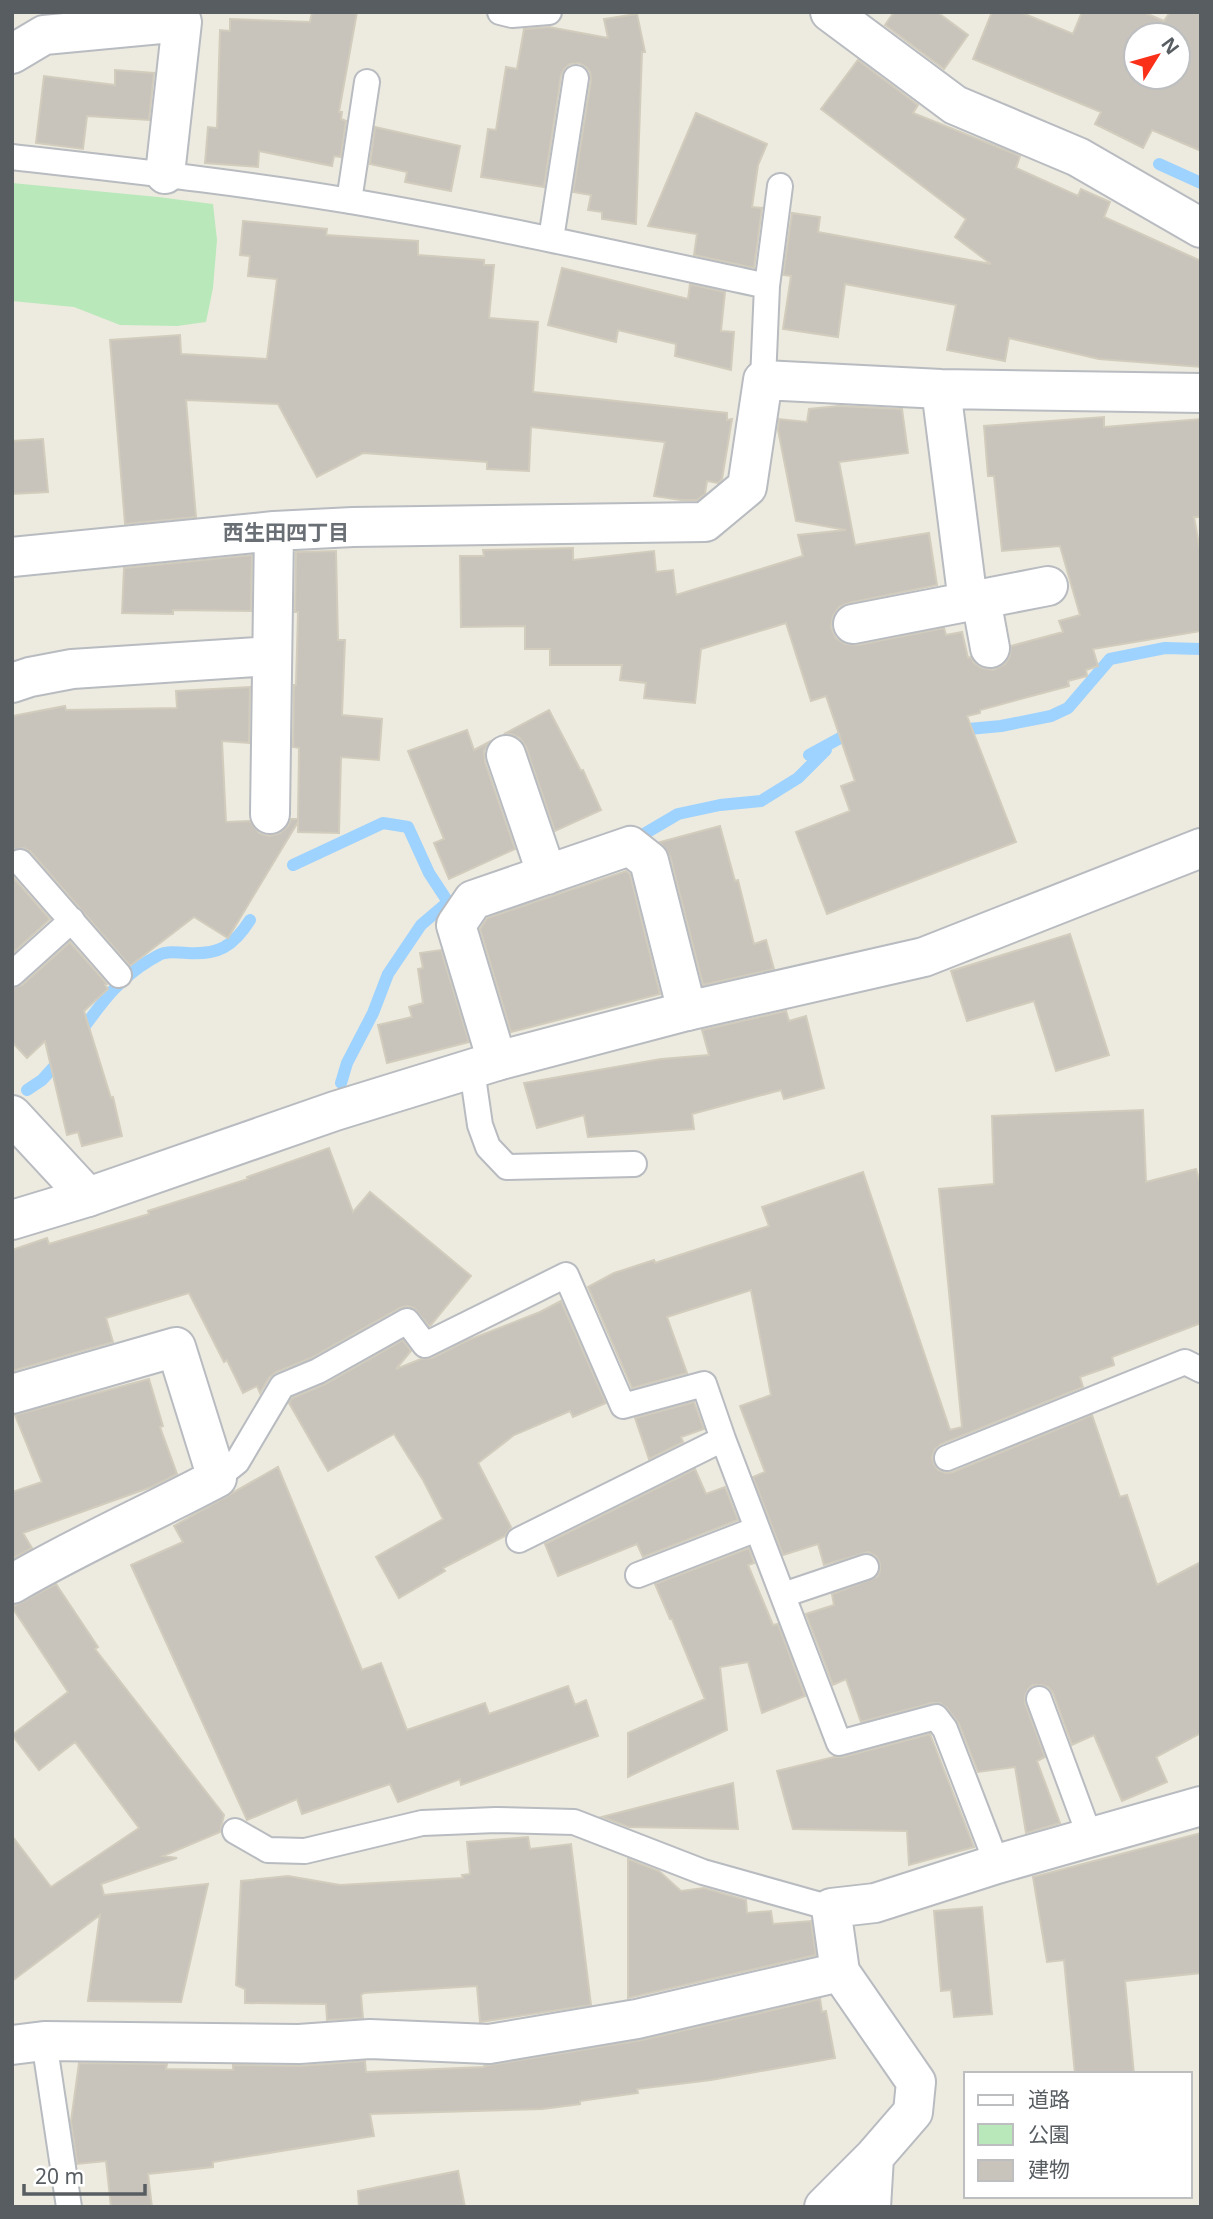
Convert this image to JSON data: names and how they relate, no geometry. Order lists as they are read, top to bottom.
{
  "districts": ["西生田四丁目"],
  "legend": ["道路", "公園", "建物"],
  "scale_bar": "20 m",
  "north": "top right"
}
